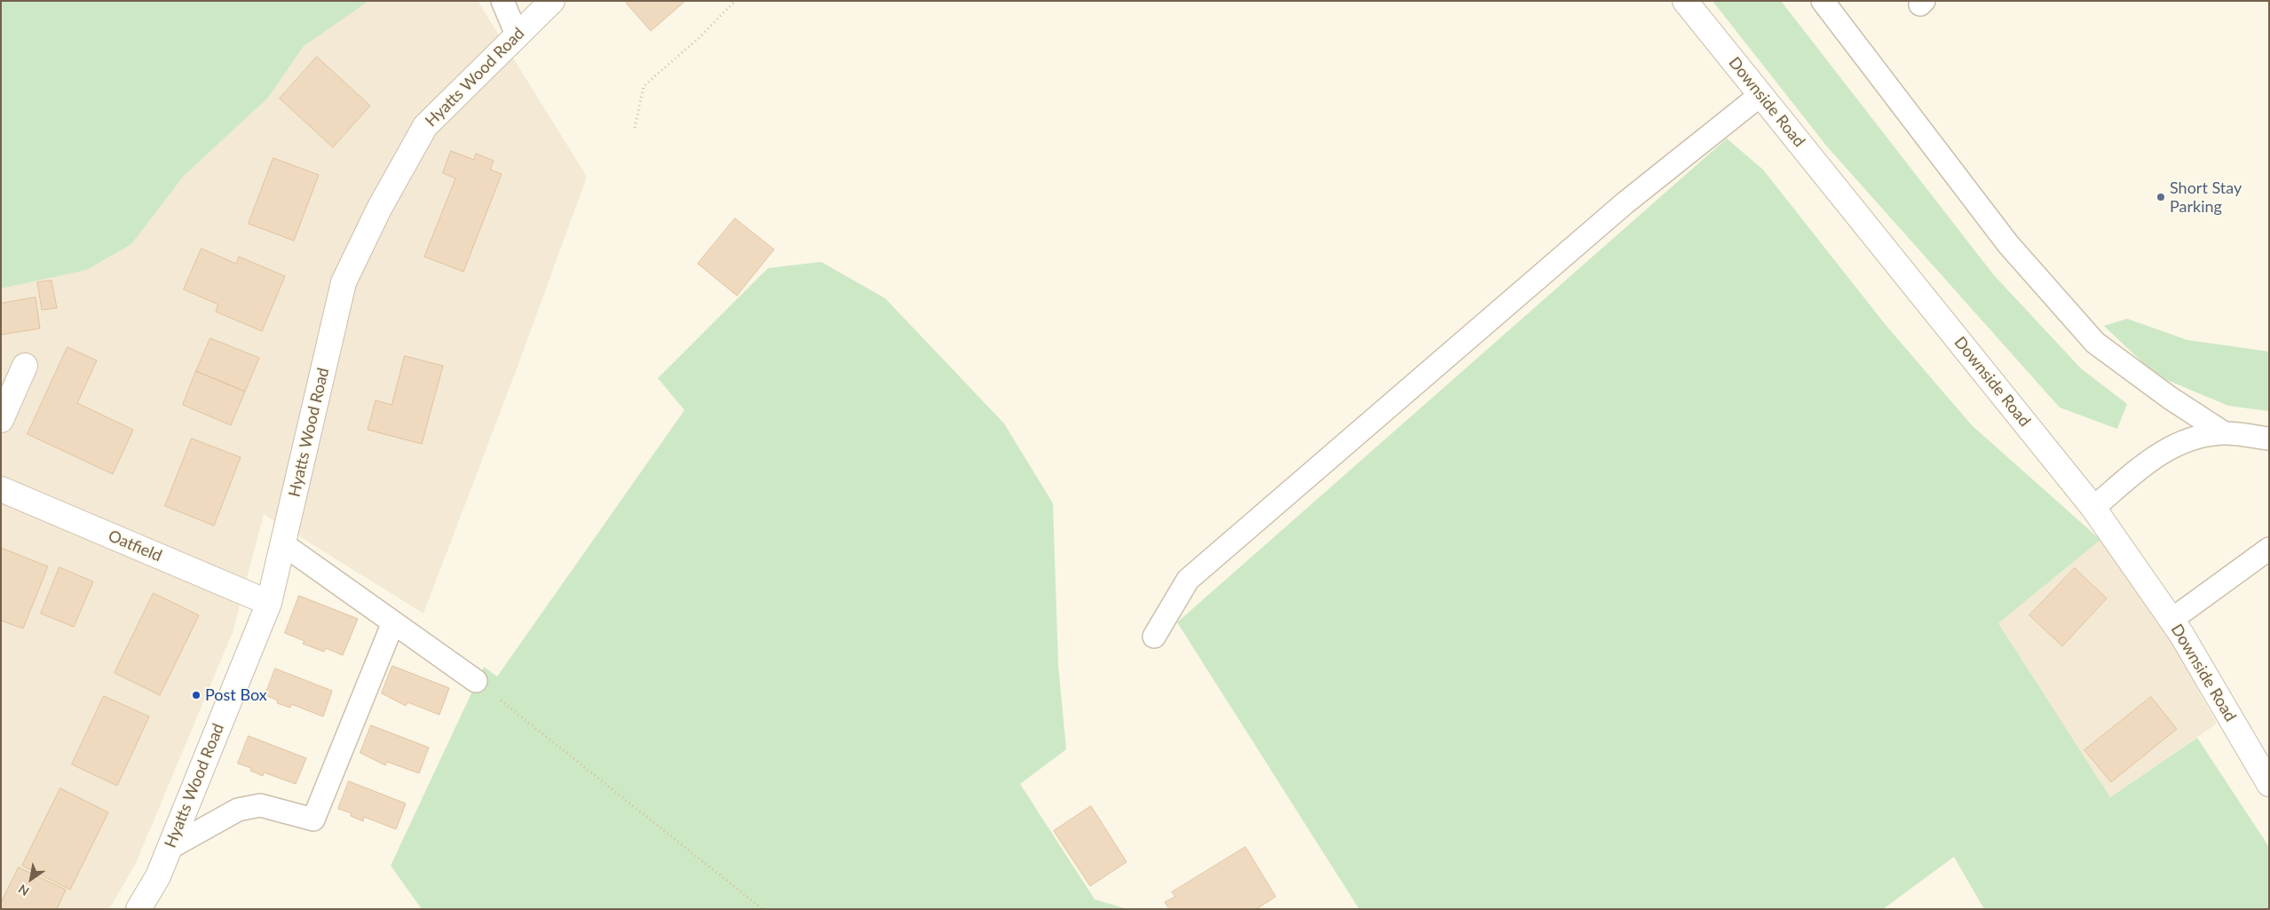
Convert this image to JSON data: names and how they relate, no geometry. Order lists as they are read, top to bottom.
{
  "streets": {
    "street": ["Hyatts Wood Road", "Downside Road", "Oatfield"]
  },
  "crossings": [
    ["Hyatts Wood Road", "Oatfield"]
  ],
  "places": ["Short Stay Parking", "Post Box"],
  "north": "bottom left"
}
